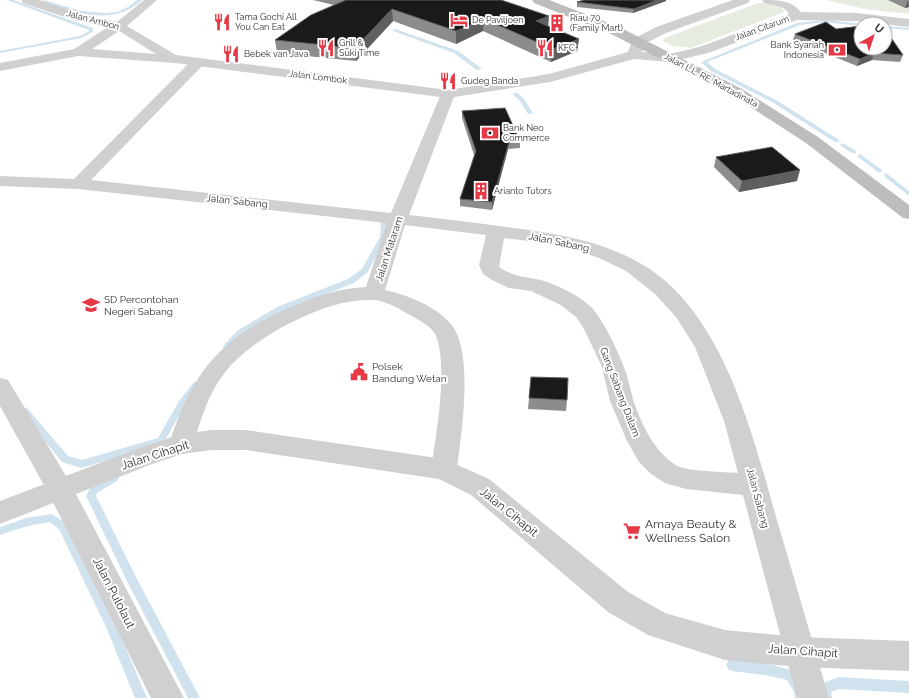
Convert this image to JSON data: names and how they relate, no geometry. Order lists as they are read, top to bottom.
{
  "streets": {
    "main road": ["Jalan L.L. RE. Martadinata"],
    "street": [
      "Jalan Ambon",
      "Jalan Citarum",
      "Jalan Lombok",
      "Jalan Sabang",
      "Jalan Mataram",
      "Gang Sabang Dalam",
      "Jalan Cihapit",
      "Jalan Pulolaut"
    ]
  },
  "crossings": [
    ["Jalan Ambon", "Jalan Lombok"],
    ["Jalan Citarum", "Jalan Lombok"],
    ["Jalan Citarum", "Jalan L.L. RE. Martadinata"],
    ["Jalan Lombok", "Jalan L.L. RE. Martadinata"],
    ["Jalan Lombok", "Jalan Mataram"],
    ["Jalan Sabang", "Jalan Mataram"],
    ["Jalan Sabang", "Gang Sabang Dalam"],
    ["Jalan Sabang", "Jalan Cihapit"],
    ["Jalan Mataram", "Jalan Cihapit"],
    ["Jalan Cihapit", "Jalan Pulolaut"]
  ],
  "places": {
    "hotel": ["De Paviljoen"],
    "restaurant": [
      "Tama Gochi All You Can Eat",
      "Grill & Suki Time",
      "KFC",
      "Bebek van Java",
      "Gudeg Banda"
    ],
    "building": ["Riau 70 (Family Mart)", "Arianto Tutors"],
    "bank": ["Bank Syariah Indonesia", "Bank Neo Commerce"],
    "school or university": ["SD Percontohan Negeri Sabang"],
    "public building": ["Polsek Bandung Wetan"],
    "supermarket": ["Amaya Beauty & Wellness Salon"]
  },
  "north": "top right"
}
